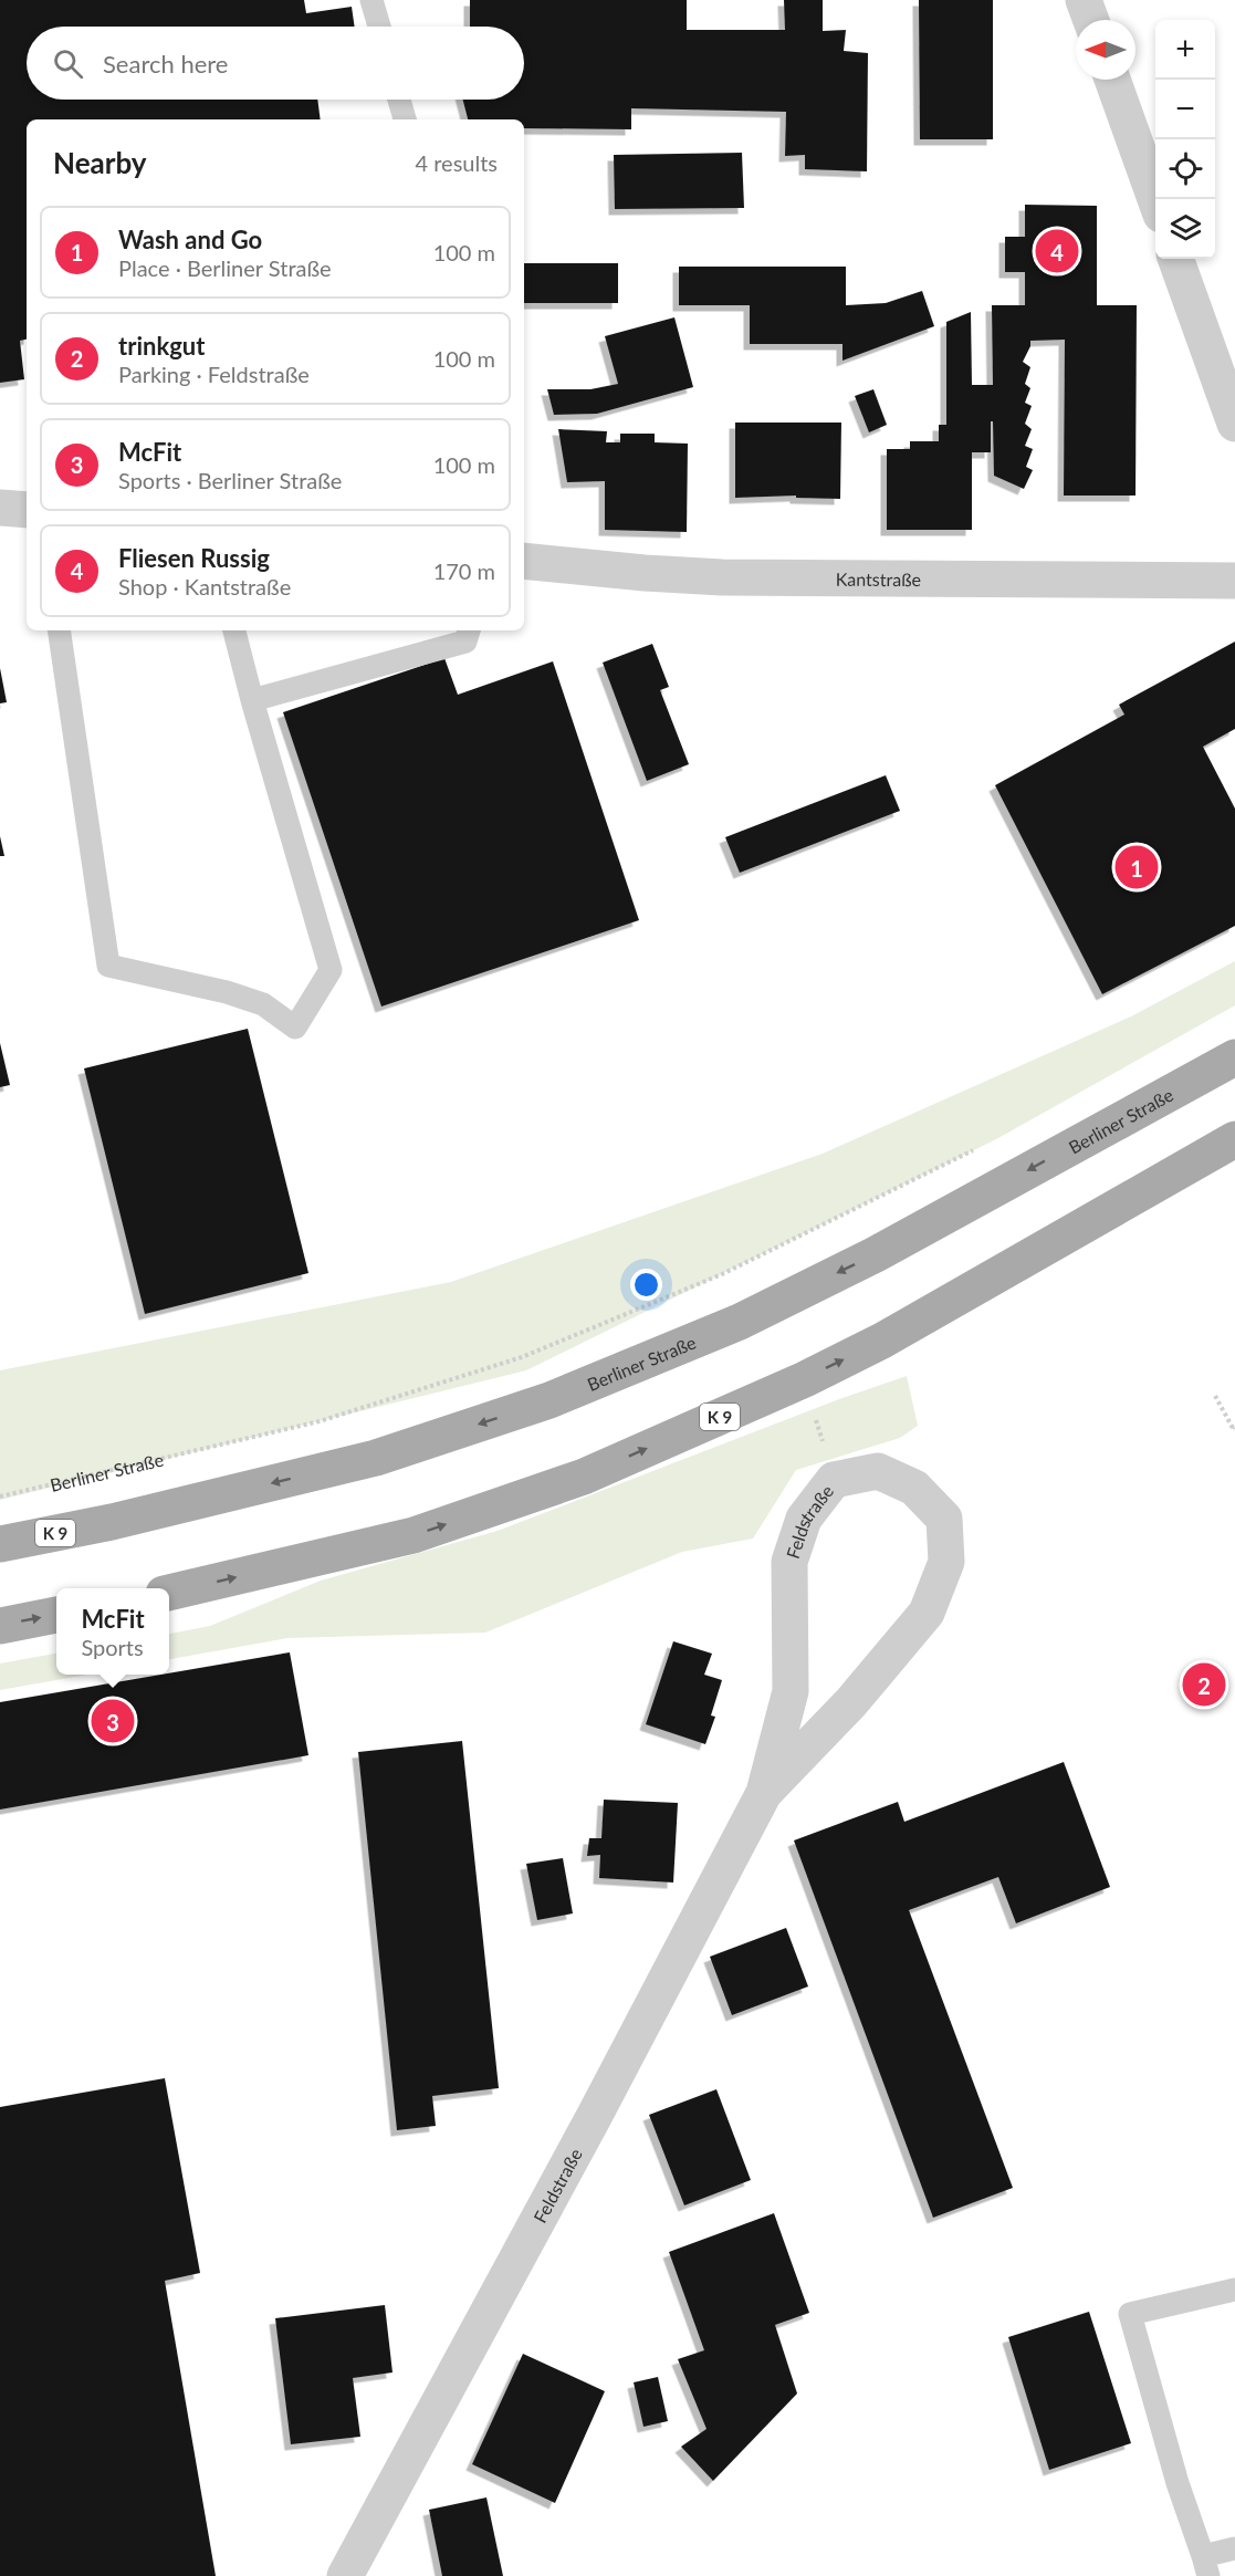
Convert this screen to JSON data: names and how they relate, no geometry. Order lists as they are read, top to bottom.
{
  "streets": {
    "main road": ["Berliner Straße", "K 9"],
    "street": ["Kantstraße", "Feldstraße"]
  },
  "north": "left",
  "page": {
    "map_buttons": ["+", "−"],
    "search": "Search here",
    "heading": ["Nearby", "4 results"],
    "list": [
      {
        "mark": "1",
        "name": "Wash and Go",
        "note": "Place · Berliner Straße",
        "value": "100 m"
      },
      {
        "mark": "2",
        "name": "trinkgut",
        "note": "Parking · Feldstraße",
        "value": "100 m"
      },
      {
        "mark": "3",
        "name": "McFit",
        "note": "Sports · Berliner Straße",
        "value": "100 m"
      },
      {
        "mark": "4",
        "name": "Fliesen Russig",
        "note": "Shop · Kantstraße",
        "value": "170 m"
      }
    ],
    "pins": [
      "4",
      "1",
      "2",
      "3"
    ],
    "popup": ["McFit", "Sports"]
  }
}
